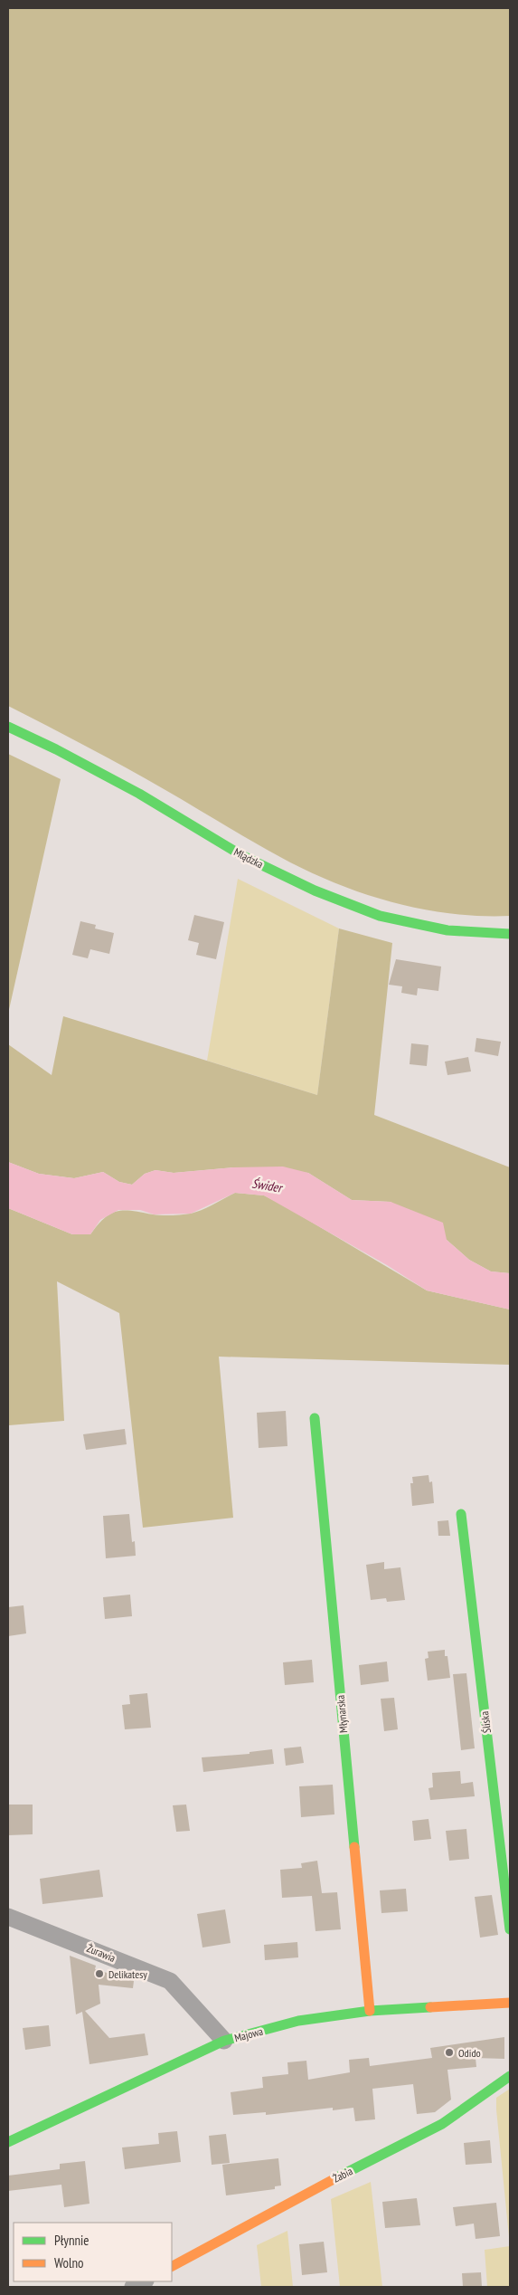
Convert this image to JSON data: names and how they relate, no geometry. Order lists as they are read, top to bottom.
{
  "streets": {
    "street": [
      "Mlądzka",
      "Młynarska",
      "Śliska",
      "Żurawia",
      "Majowa",
      "Żabia"
    ]
  },
  "crossings": [
    ["Młynarska", "Majowa"],
    ["Żurawia", "Majowa"]
  ],
  "water": ["Świder"],
  "places": ["Delikatesy", "Odido"],
  "legend": ["Płynnie", "Wolno"]
}
